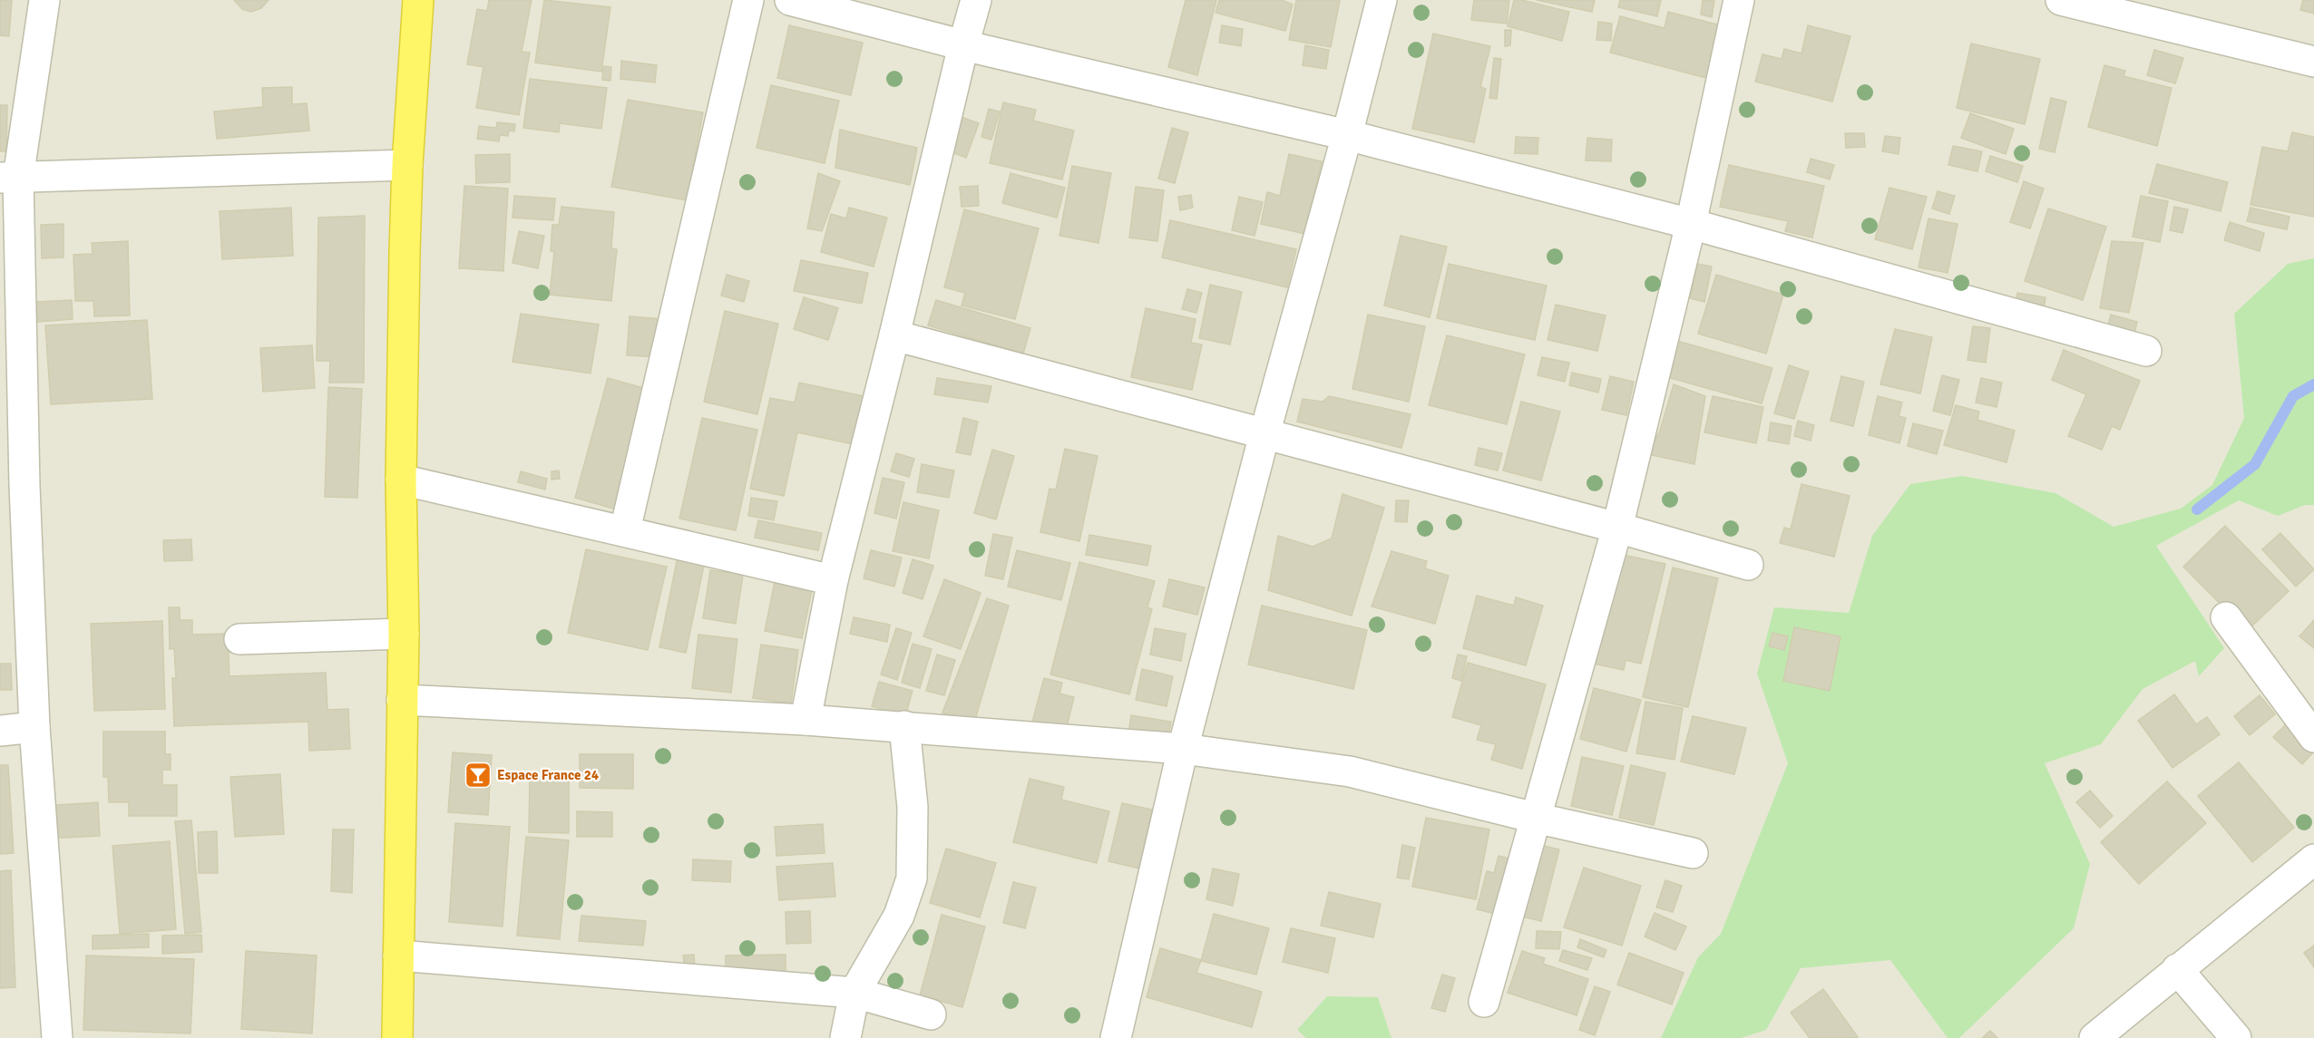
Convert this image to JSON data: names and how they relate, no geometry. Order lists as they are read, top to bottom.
{
  "places": {
    "bar": ["Espace France 24"]
  }
}
